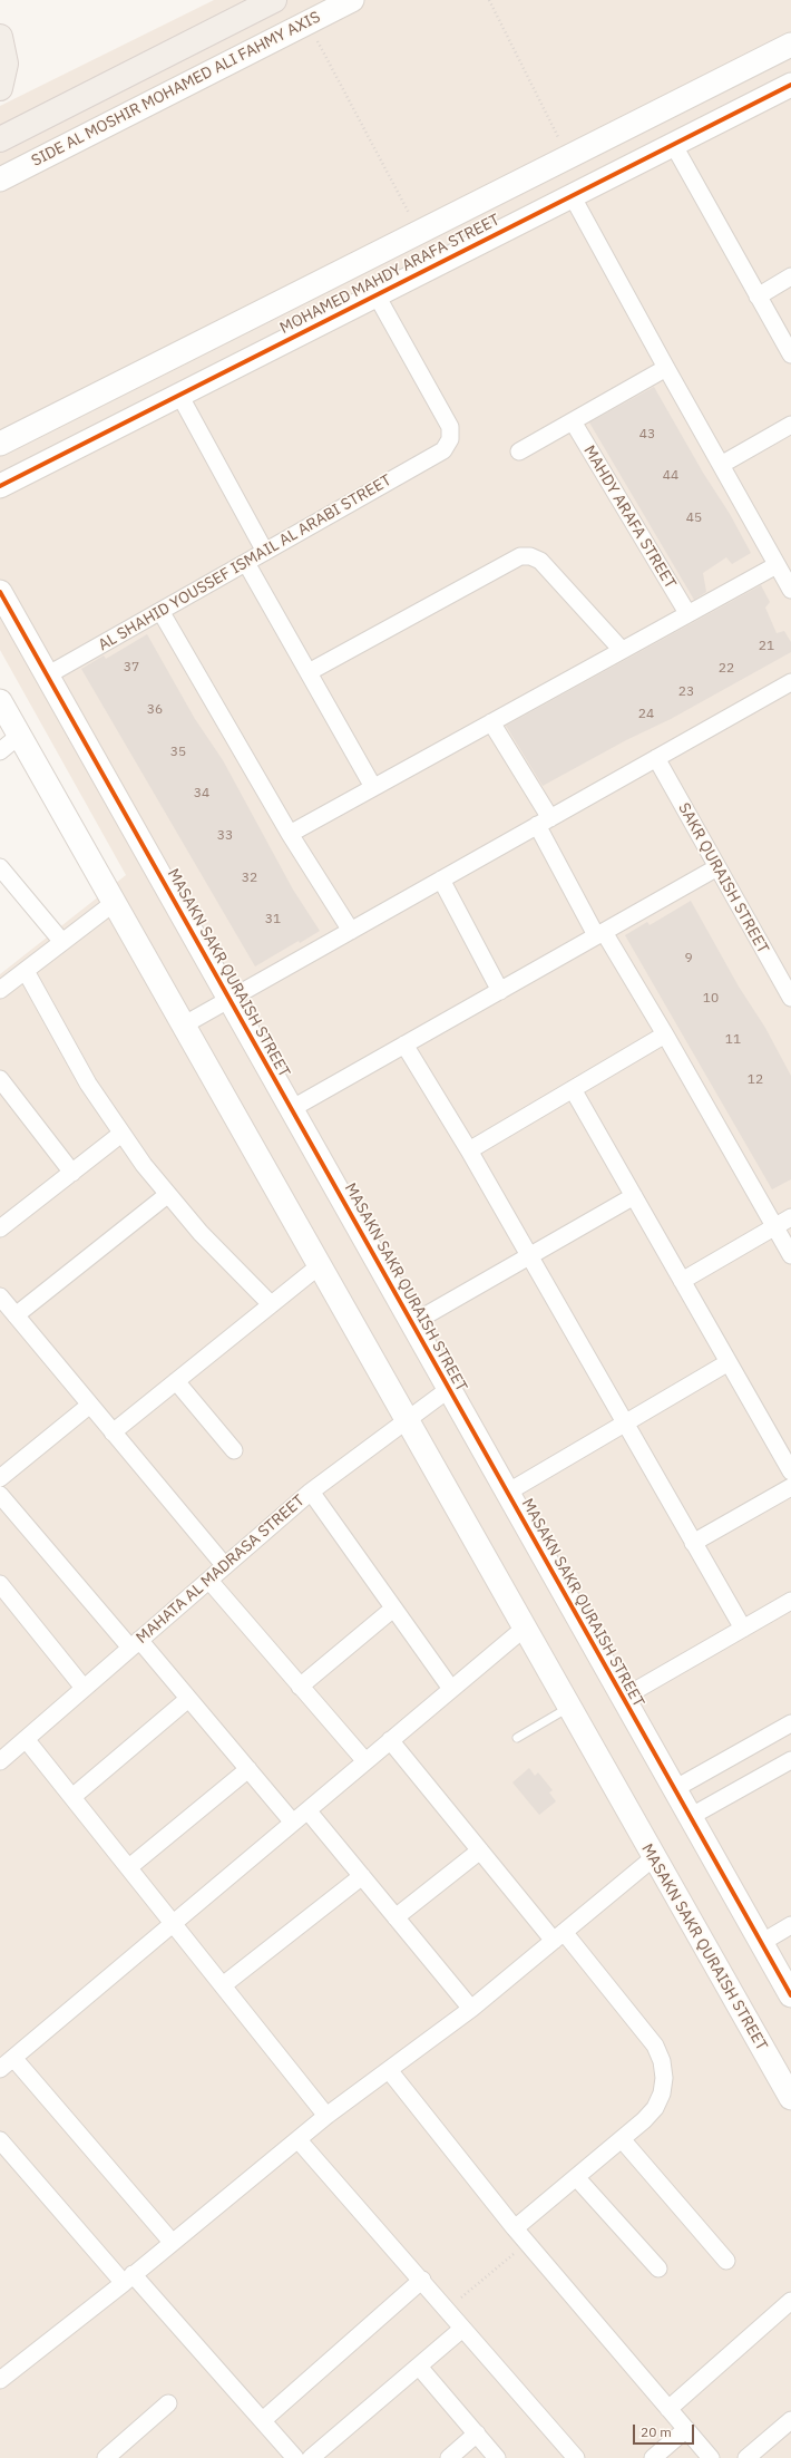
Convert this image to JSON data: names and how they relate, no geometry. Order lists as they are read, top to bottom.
{
  "streets": {
    "street": [
      "SIDE AL MOSHIR MOHAMED ALI FAHMY AXIS",
      "MOHAMED MAHDY ARAFA STREET",
      "MAHDY ARAFA STREET",
      "AL SHAHID YOUSSEF ISMAIL AL ARABI STREET",
      "SAKR QURAISH STREET",
      "MASAKN SAKR QURAISH STREET",
      "MAHATA AL MADRASA STREET"
    ]
  },
  "crossings": [
    ["MOHAMED MAHDY ARAFA STREET", "AL SHAHID YOUSSEF ISMAIL AL ARABI STREET"],
    ["AL SHAHID YOUSSEF ISMAIL AL ARABI STREET", "MASAKN SAKR QURAISH STREET"],
    ["MASAKN SAKR QURAISH STREET", "MAHATA AL MADRASA STREET"]
  ],
  "house_numbers": [
    "43",
    "44",
    "45",
    "21",
    "37",
    "22",
    "23",
    "36",
    "24",
    "35",
    "34",
    "33",
    "32",
    "31",
    "9",
    "10",
    "11",
    "12"
  ],
  "scale_bar": "20 m"
}
